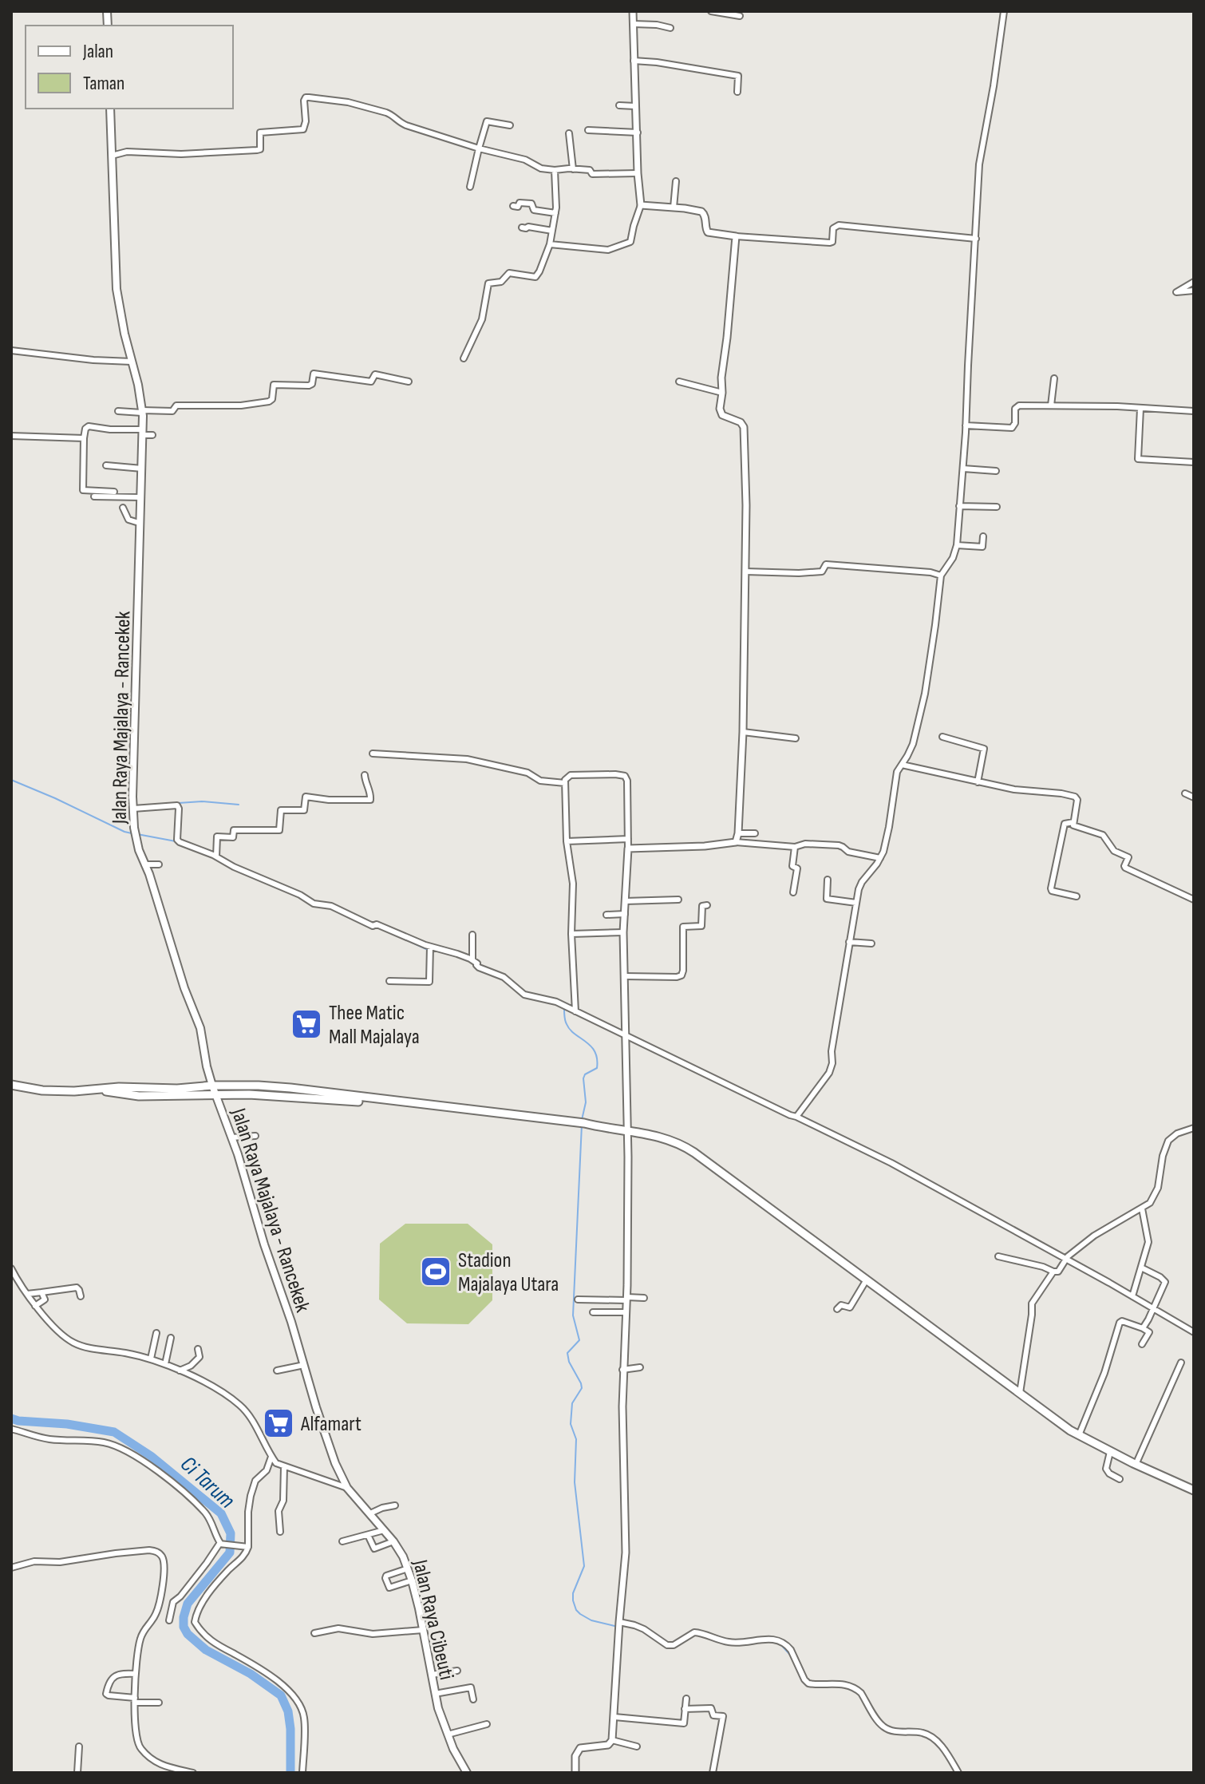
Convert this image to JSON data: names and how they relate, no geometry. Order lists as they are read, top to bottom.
{
  "streets": {
    "main road": ["Jalan Raya Majalaya - Rancekek", "Jalan Raya Cibeuti"]
  },
  "crossings": [
    ["Jalan Raya Majalaya - Rancekek", "Jalan Raya Cibeuti"]
  ],
  "water": ["Ci Tarum"],
  "places": {
    "supermarket": ["Thee Matic Mall Majalaya", "Alfamart"],
    "sports": ["Stadion Majalaya Utara"]
  },
  "legend": ["Jalan", "Taman"]
}
